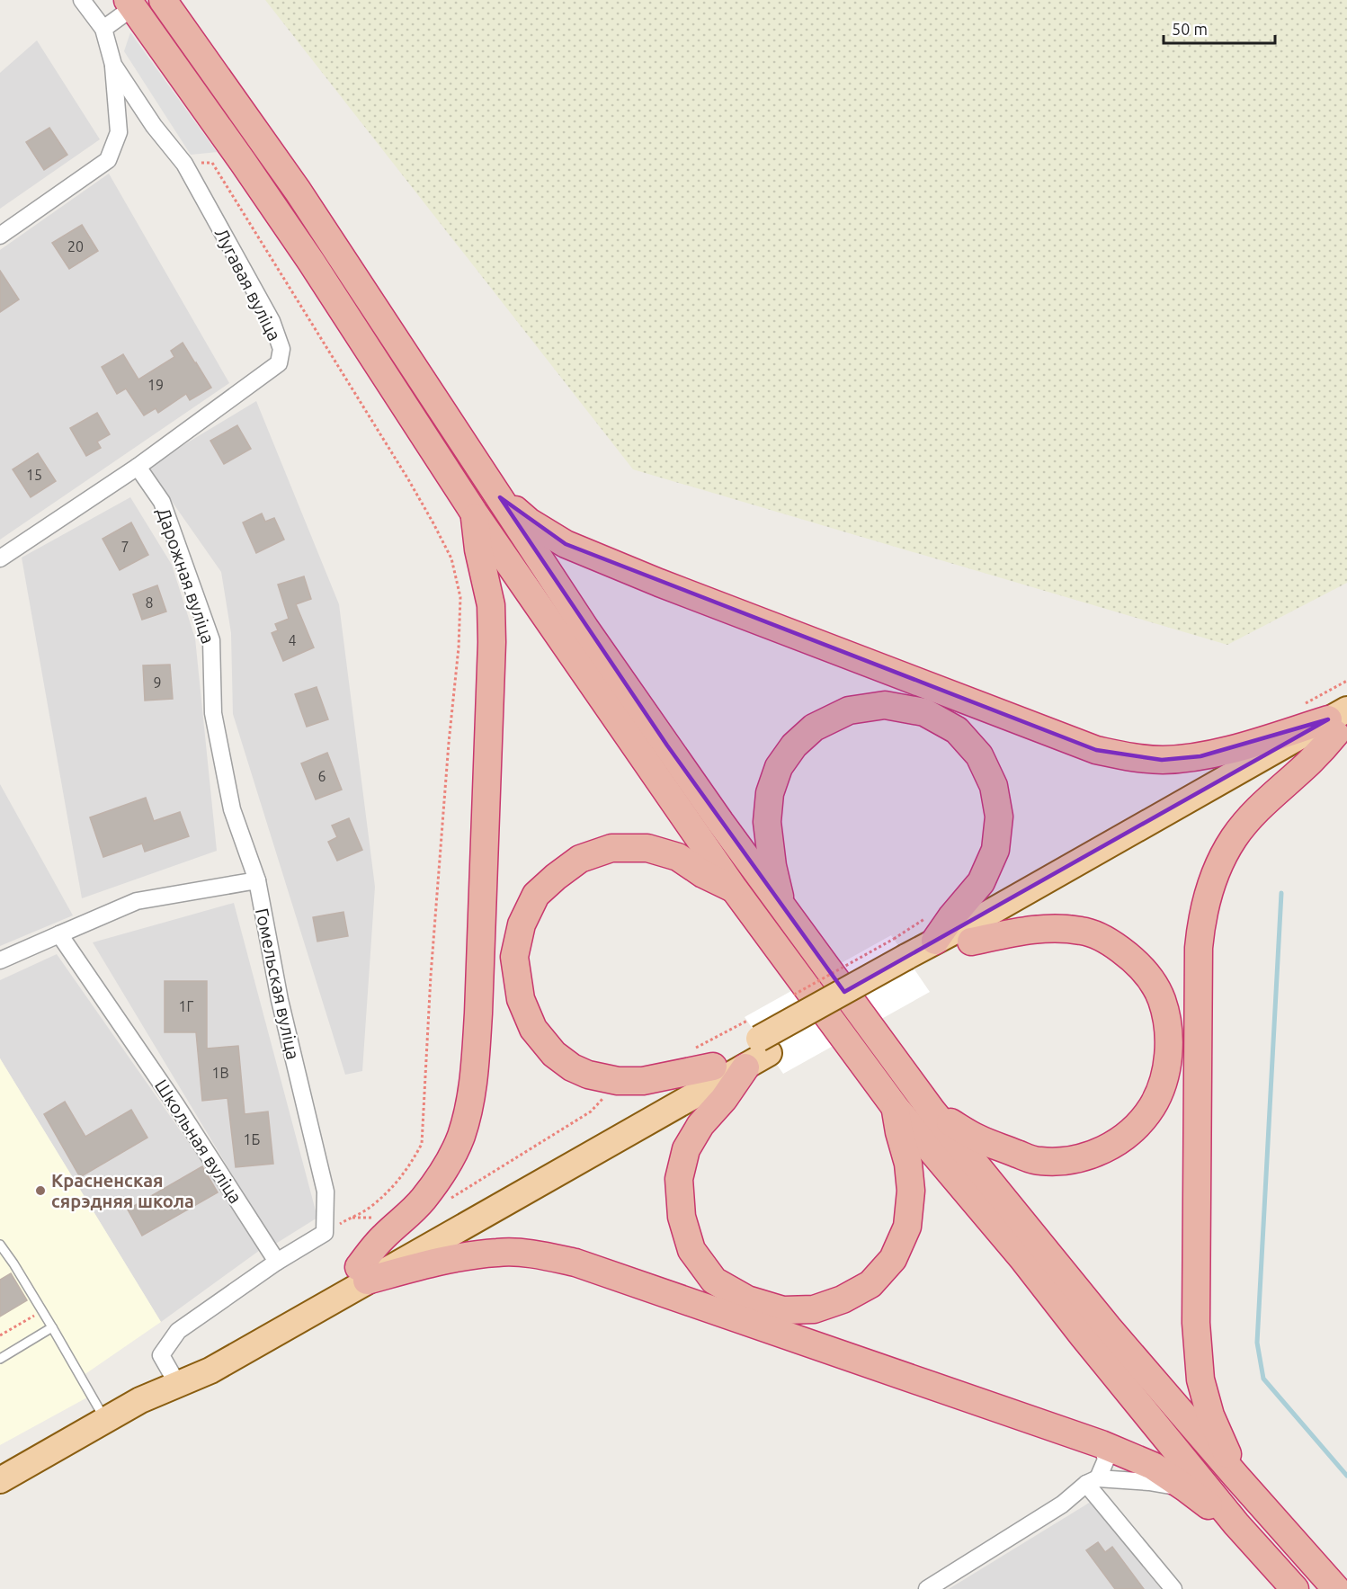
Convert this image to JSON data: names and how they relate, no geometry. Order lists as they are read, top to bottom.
{
  "streets": {
    "street": [
      "Лугавая вуліца",
      "Дарожная вуліца",
      "Гомельская вуліца",
      "Школьная вуліца"
    ]
  },
  "crossings": [
    ["Лугавая вуліца", "Дарожная вуліца"],
    ["Дарожная вуліца", "Гомельская вуліца"]
  ],
  "places": ["Красненская сярэдняя школа"],
  "house_numbers": [
    "20",
    "19",
    "15",
    "7",
    "8",
    "4",
    "9",
    "6",
    "1Г",
    "1В",
    "1Б"
  ],
  "scale_bar": "50 m"
}
